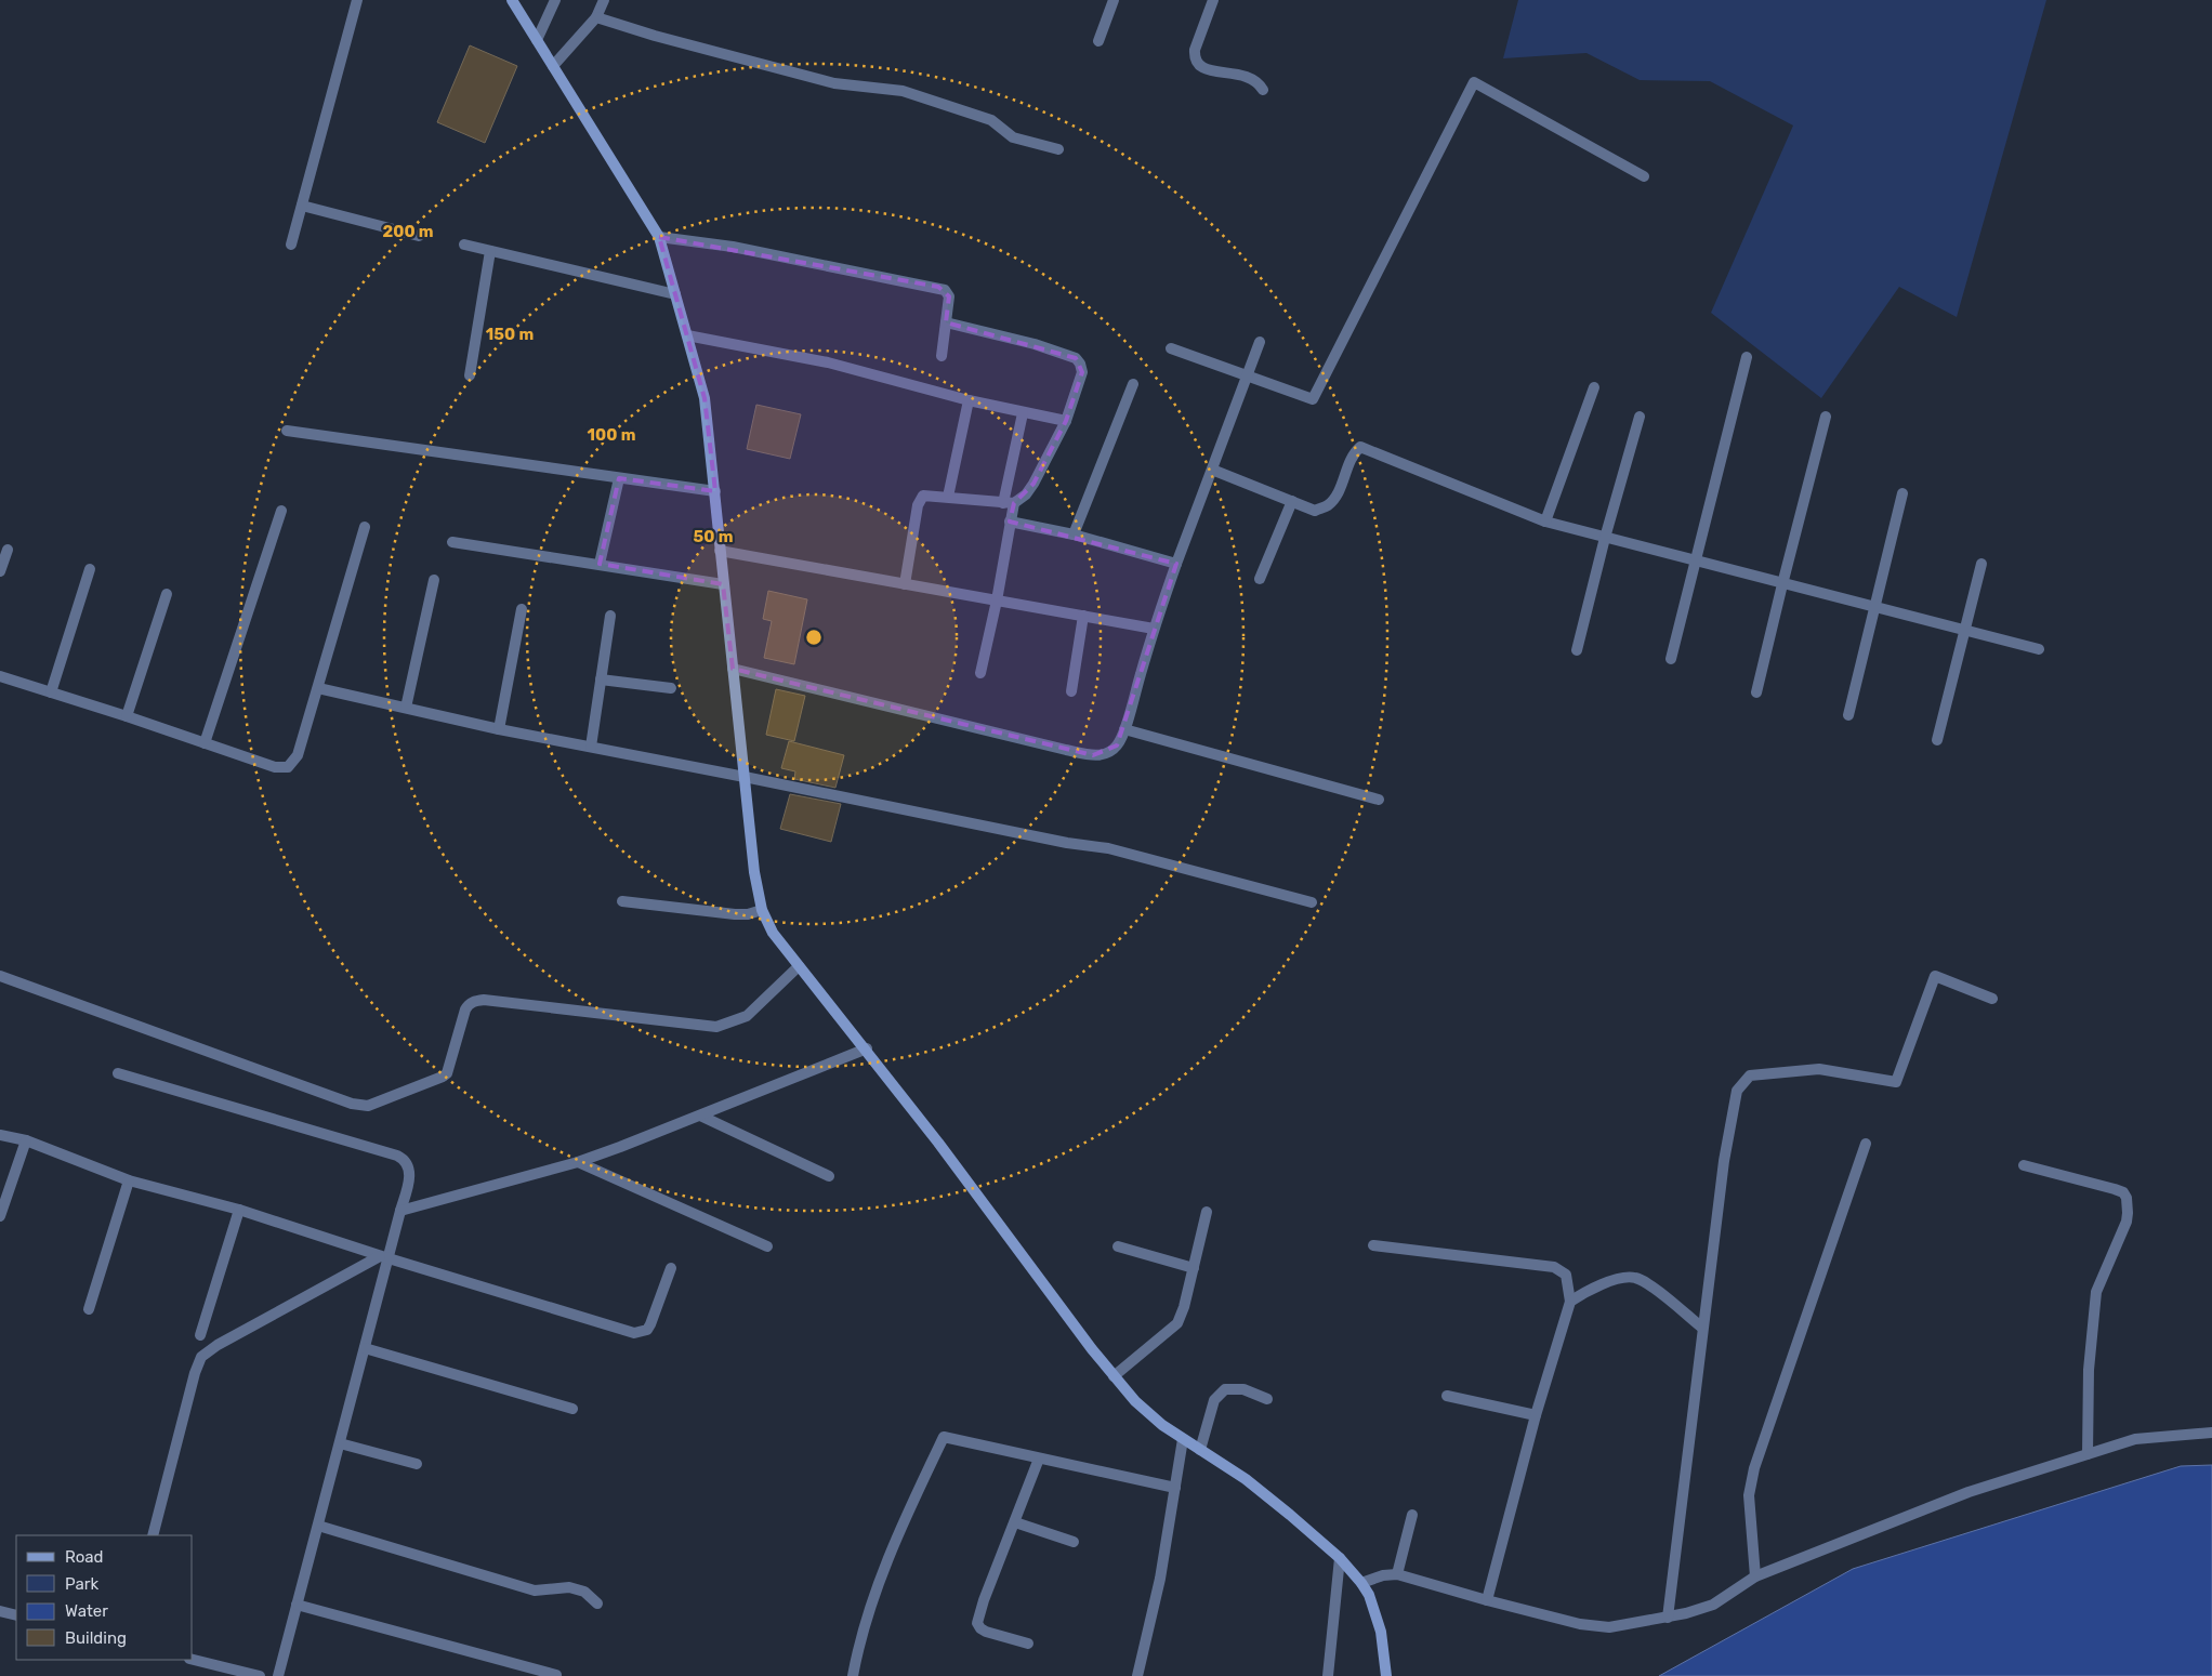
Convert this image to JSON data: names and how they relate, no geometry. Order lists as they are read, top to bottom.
{
  "legend": [
    "Road",
    "Park",
    "Water",
    "Building"
  ],
  "rings": [
    "200 m",
    "150 m",
    "100 m",
    "50 m"
  ]
}
